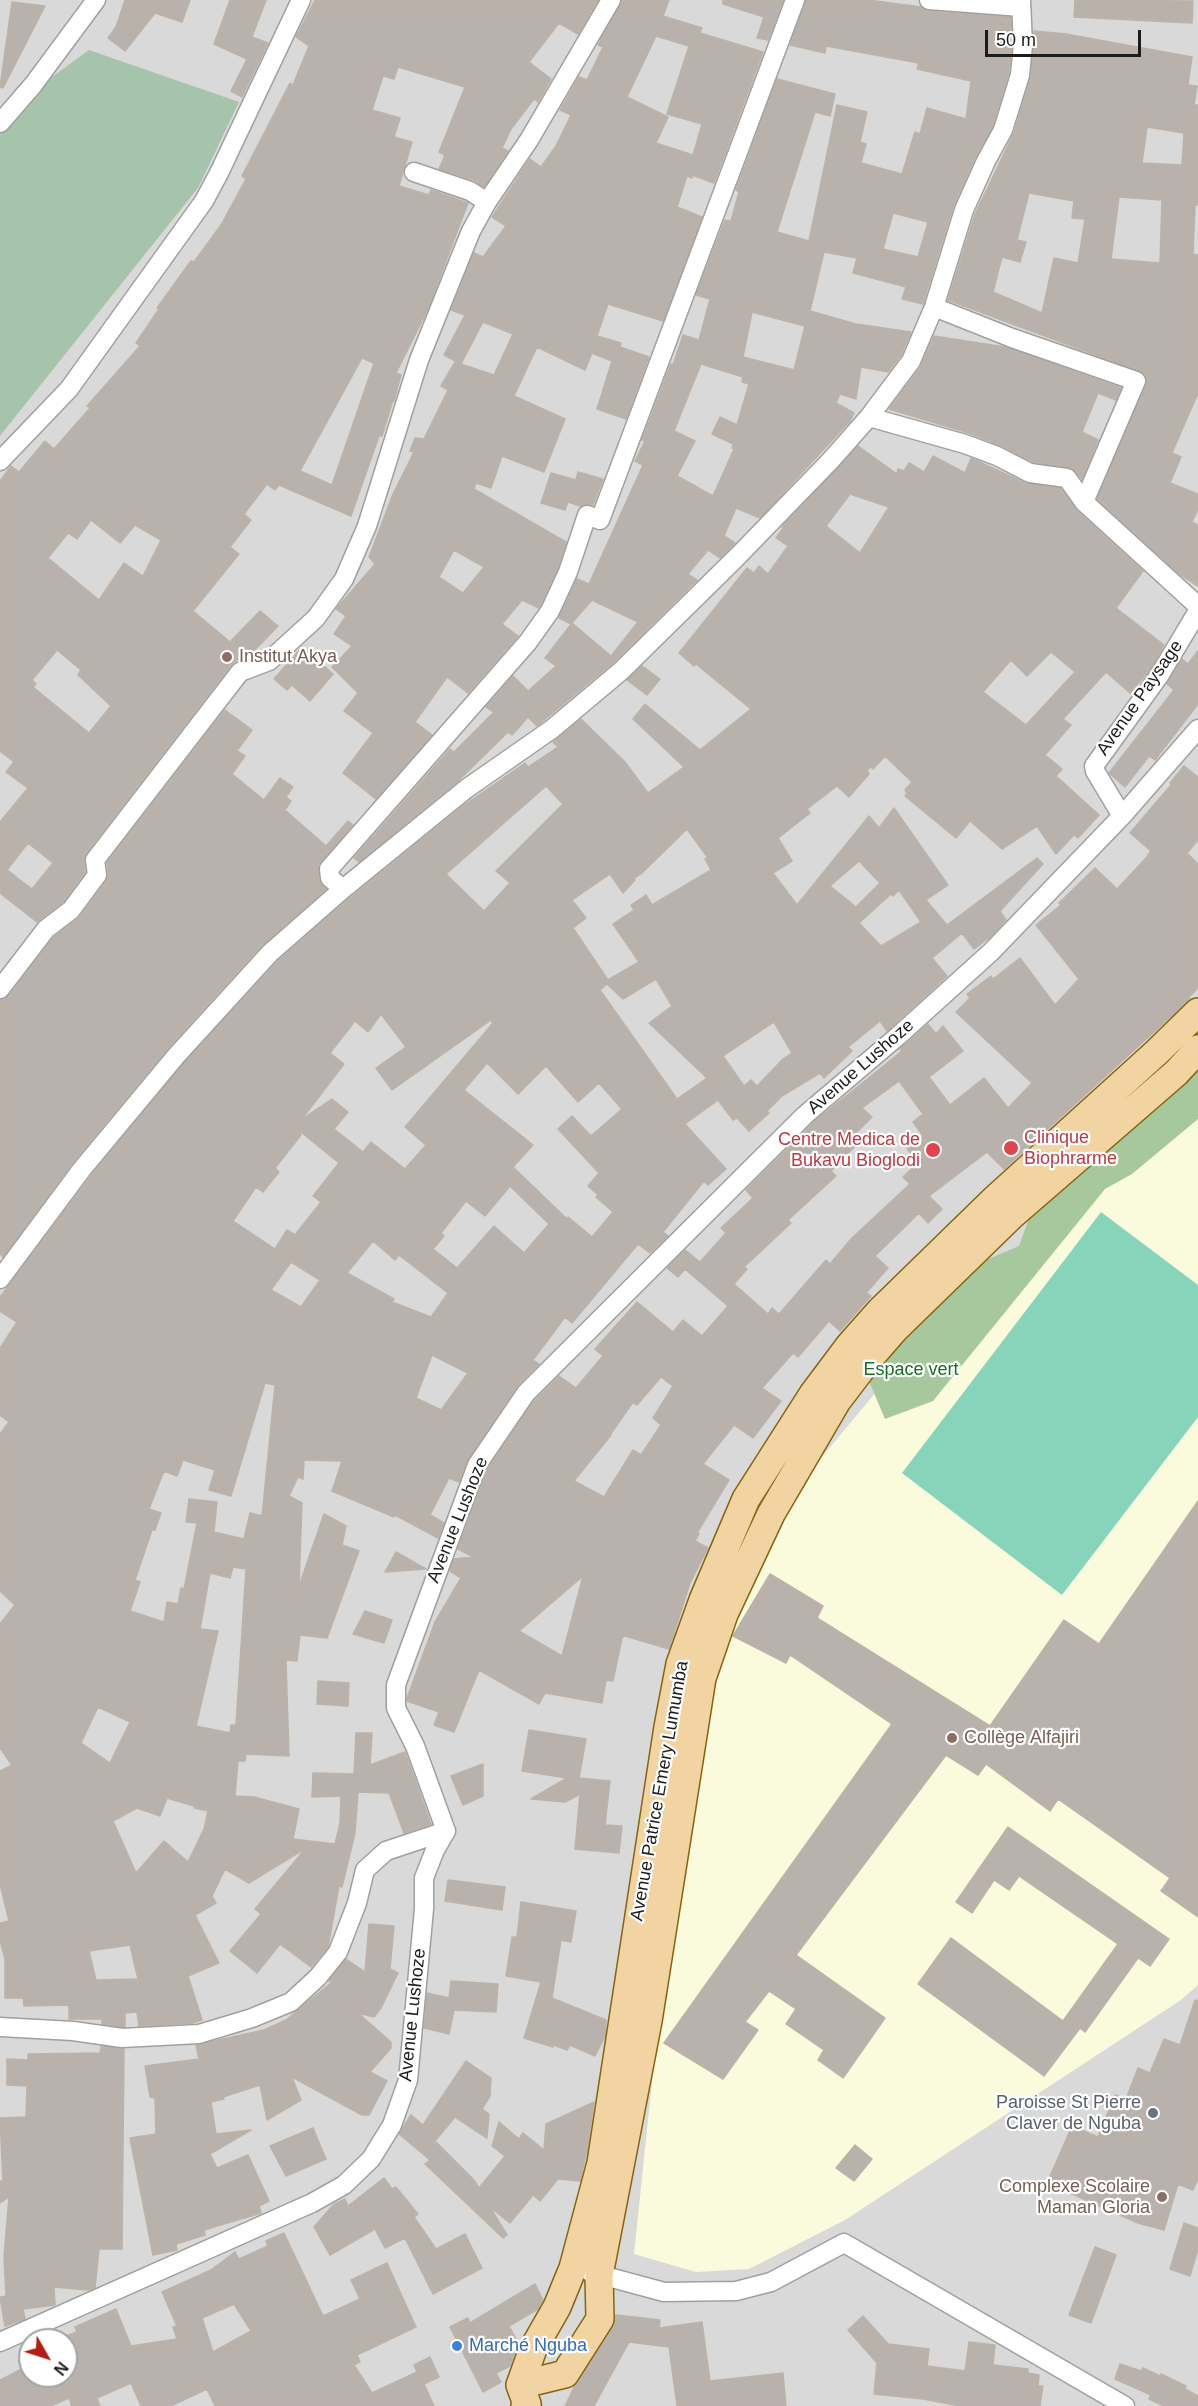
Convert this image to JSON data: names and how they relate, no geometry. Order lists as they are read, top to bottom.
{
  "streets": {
    "main road": ["Avenue Patrice Emery Lumumba"],
    "street": ["Avenue Paysage", "Avenue Lushoze"]
  },
  "crossings": [
    ["Avenue Paysage", "Avenue Lushoze"]
  ],
  "parks": ["Espace vert"],
  "places": [
    "Institut Akya",
    "Clinique Biophrarme",
    "Centre Medica de Bukavu Bioglodi",
    "Collège Alfajiri",
    "Paroisse St Pierre Claver de Nguba",
    "Complexe Scolaire Maman Gloria",
    "Marché Nguba"
  ],
  "scale_bar": "50 m",
  "north": "bottom right"
}
